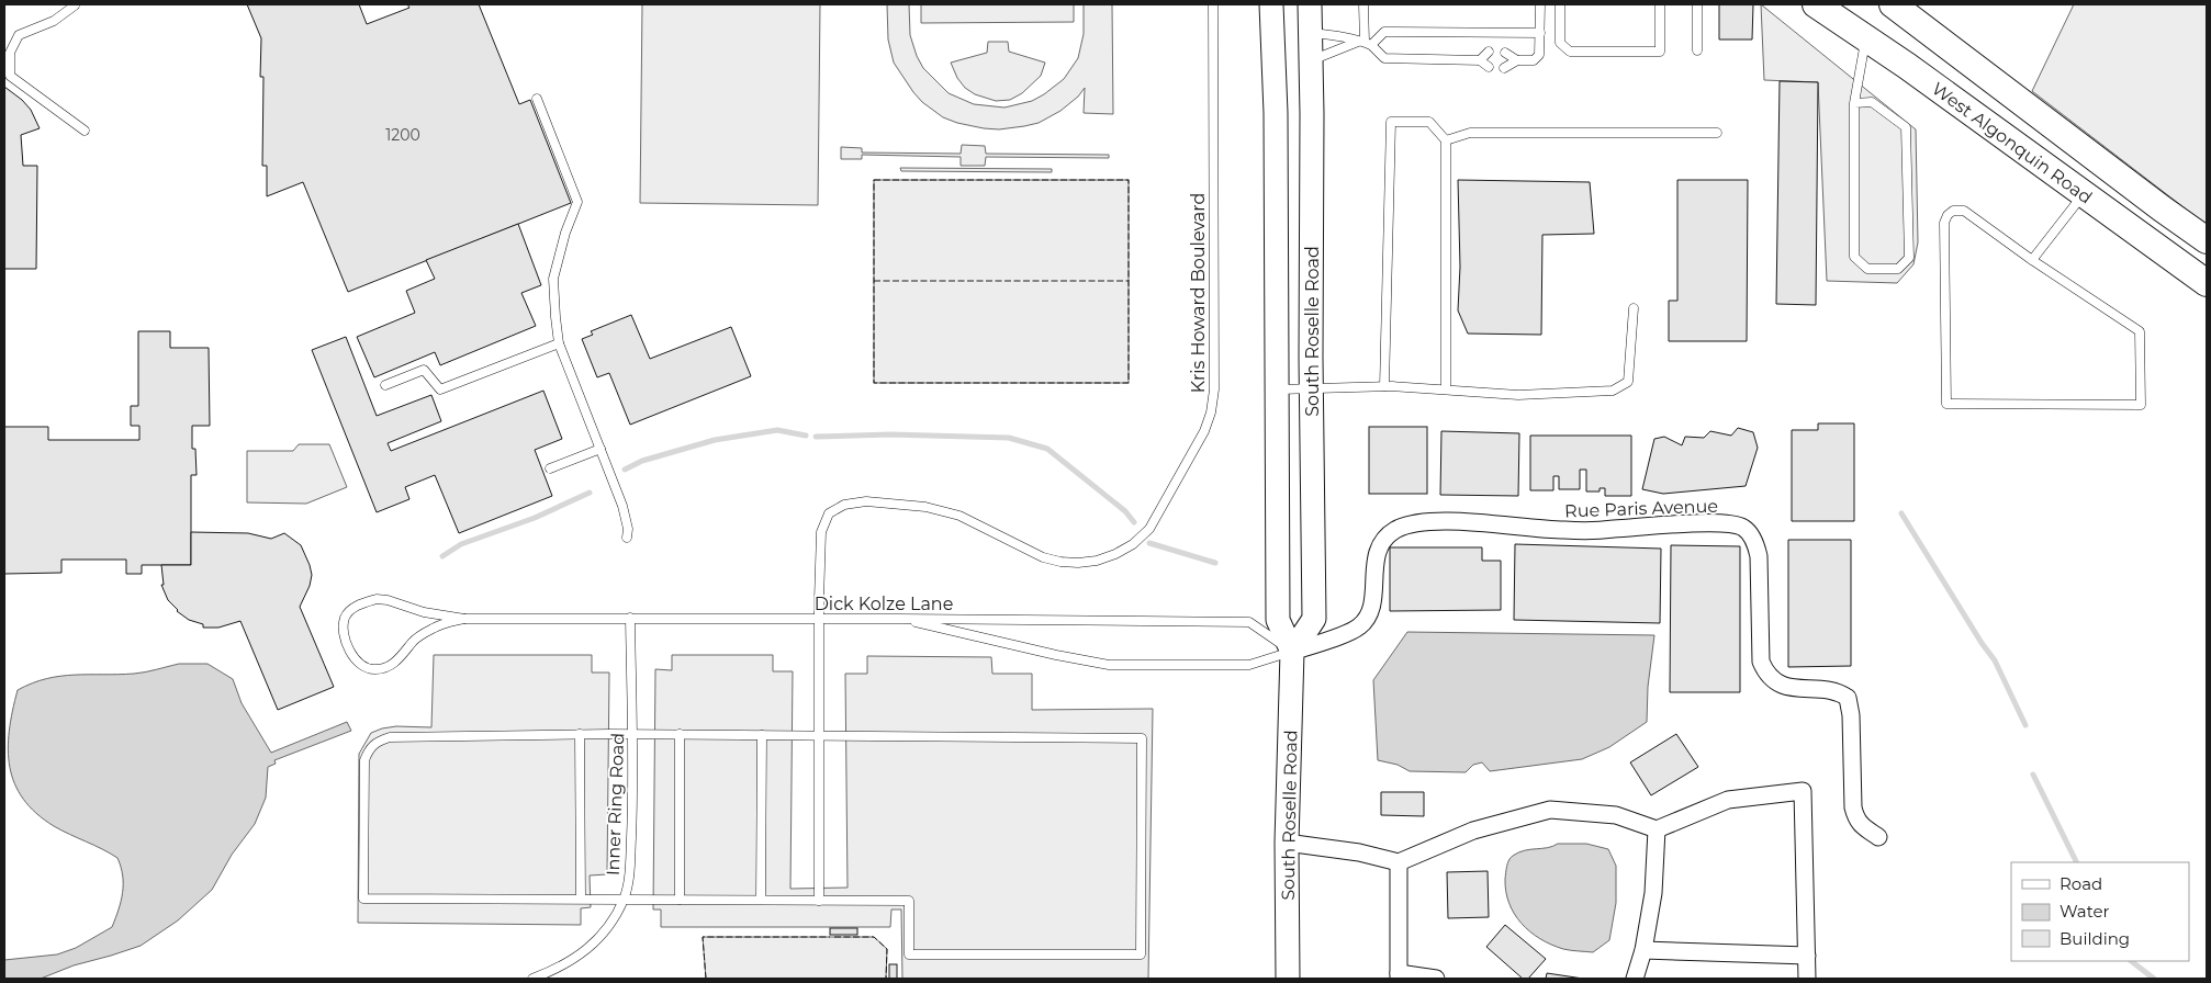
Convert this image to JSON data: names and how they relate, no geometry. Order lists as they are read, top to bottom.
{
  "streets": {
    "main road": ["West Algonquin Road", "South Roselle Road"],
    "street": ["Rue Paris Avenue"],
    "lane": ["Kris Howard Boulevard", "Dick Kolze Lane", "Inner Ring Road"]
  },
  "crossings": [
    ["Kris Howard Boulevard", "Dick Kolze Lane"],
    ["South Roselle Road", "Rue Paris Avenue"],
    ["South Roselle Road", "Dick Kolze Lane"],
    ["Rue Paris Avenue", "Dick Kolze Lane"],
    ["Dick Kolze Lane", "Inner Ring Road"]
  ],
  "house_numbers": ["1200"],
  "legend": ["Road", "Water", "Building"]
}
